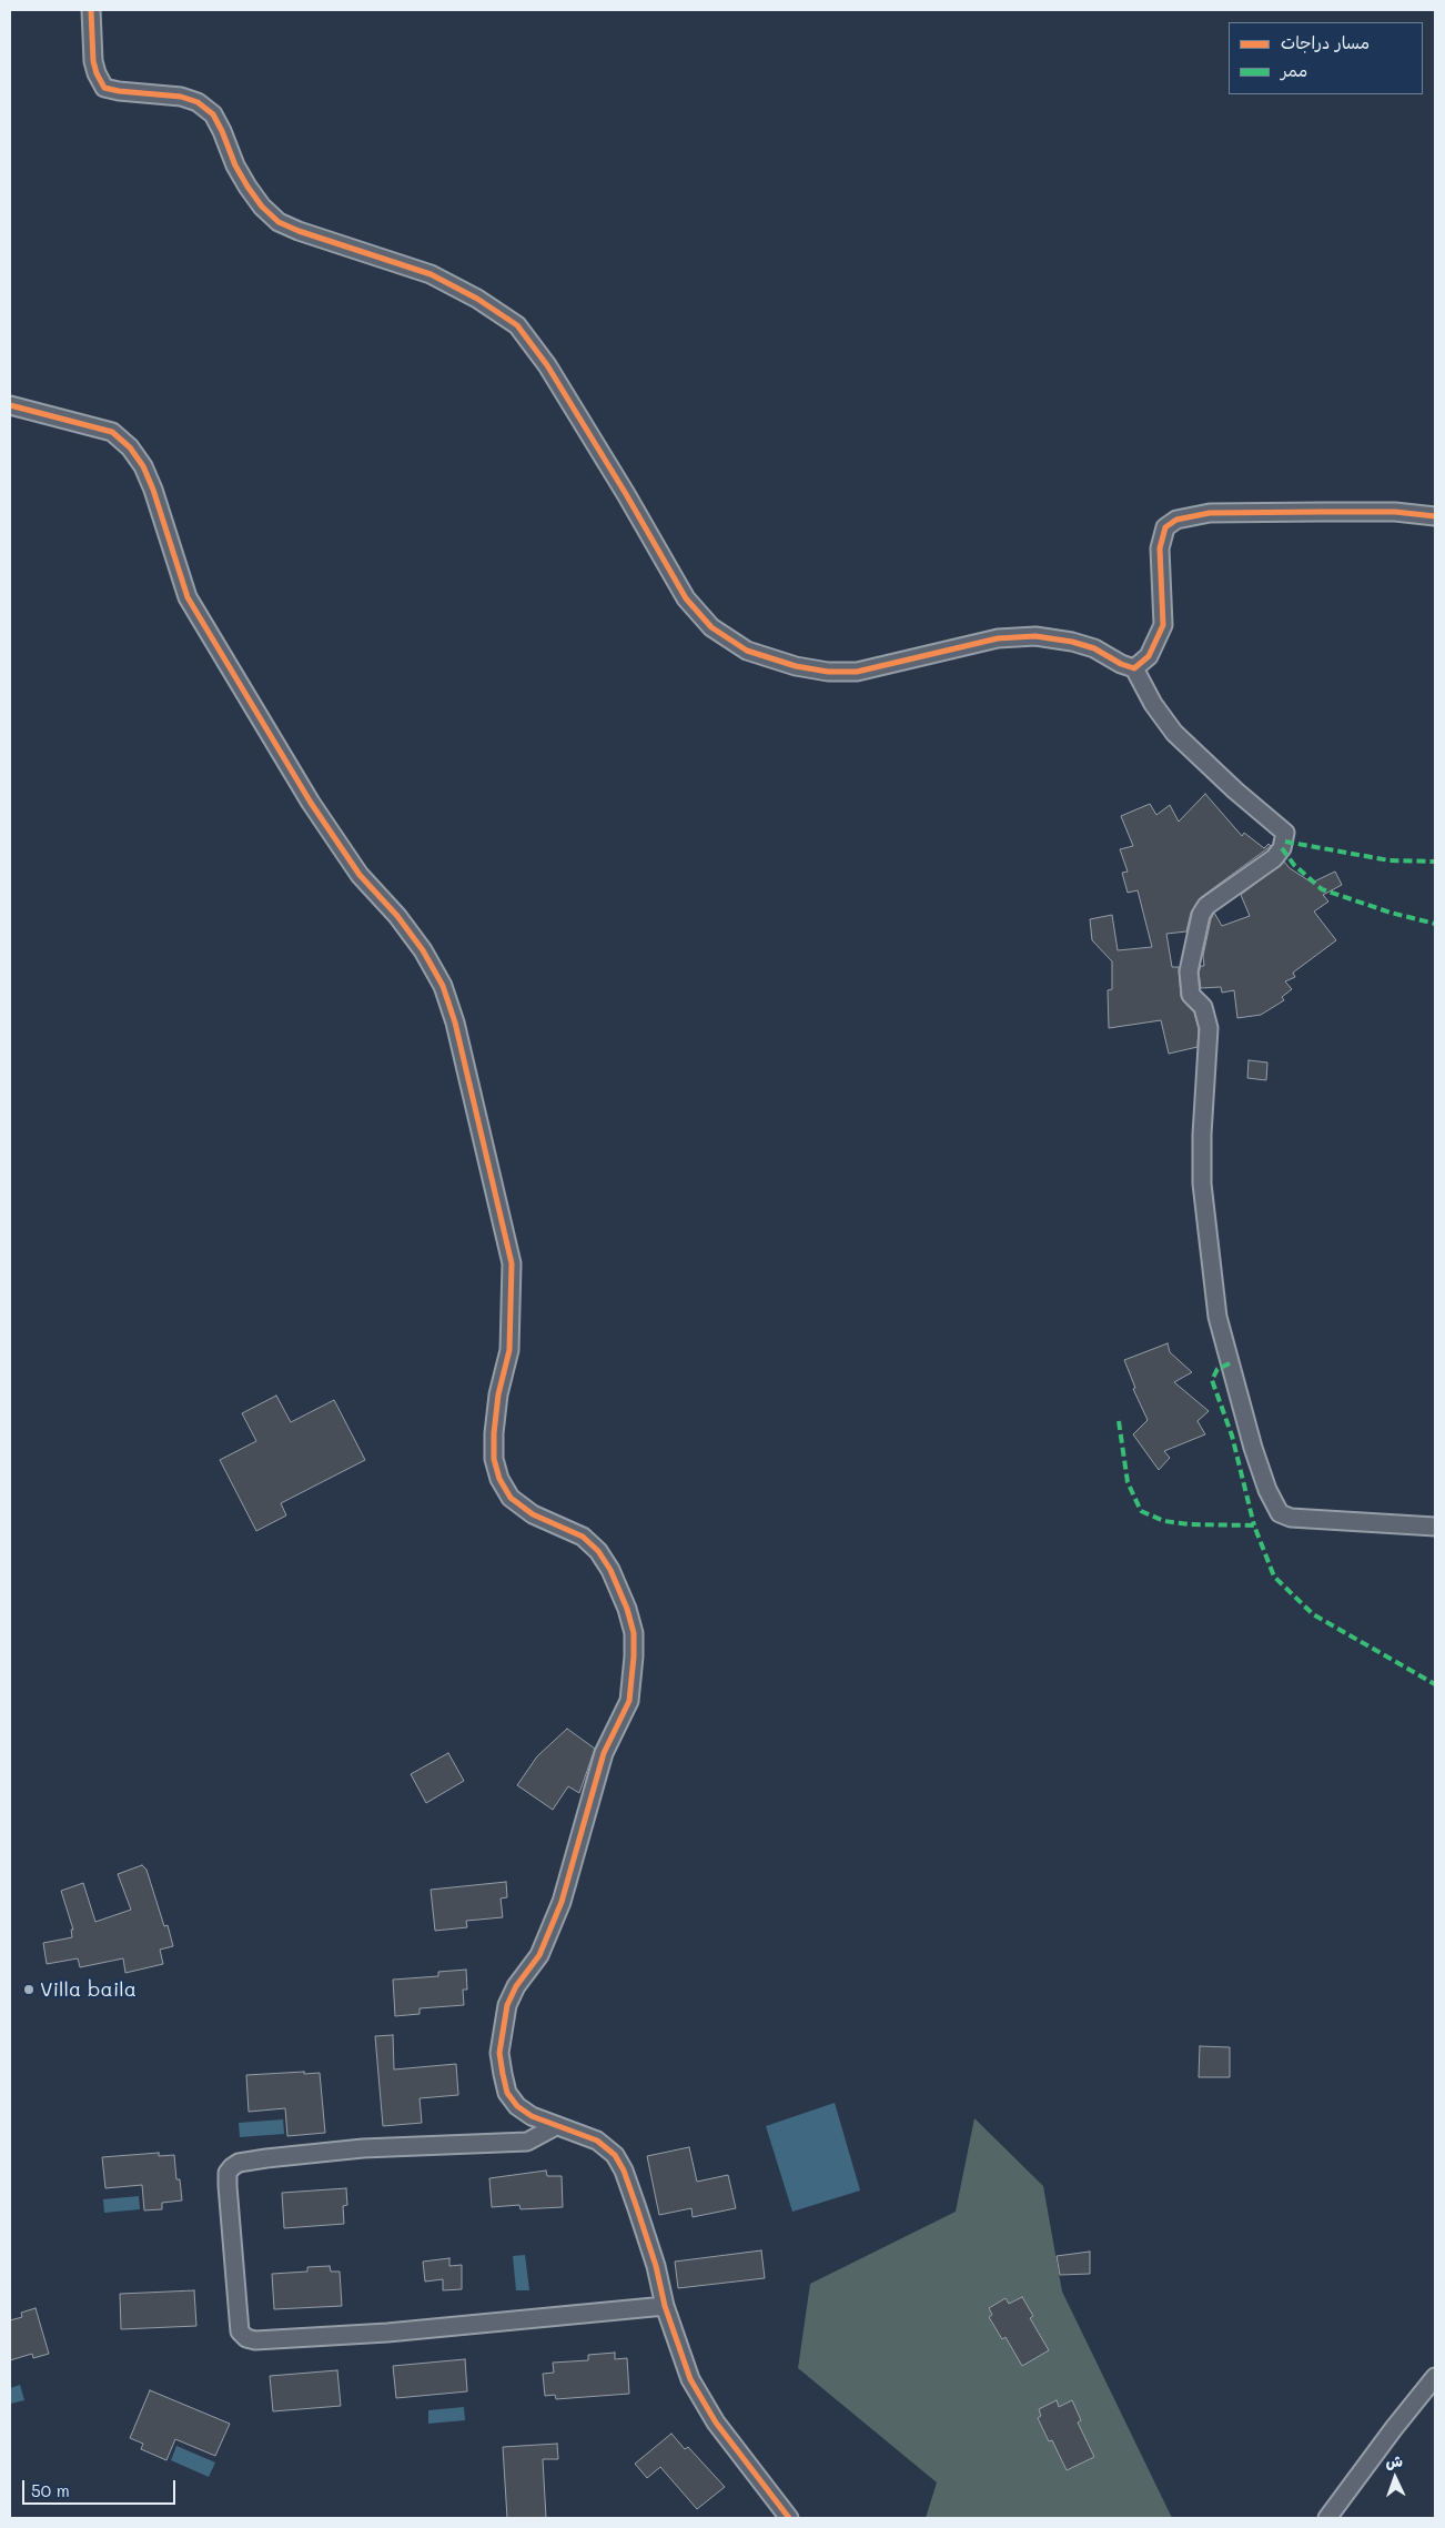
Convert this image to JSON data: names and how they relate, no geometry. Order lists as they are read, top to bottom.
{
  "places": ["Villa baila"],
  "legend": ["مسار دراجات", "ممر"],
  "scale_bar": "50 m",
  "north": "top"
}
